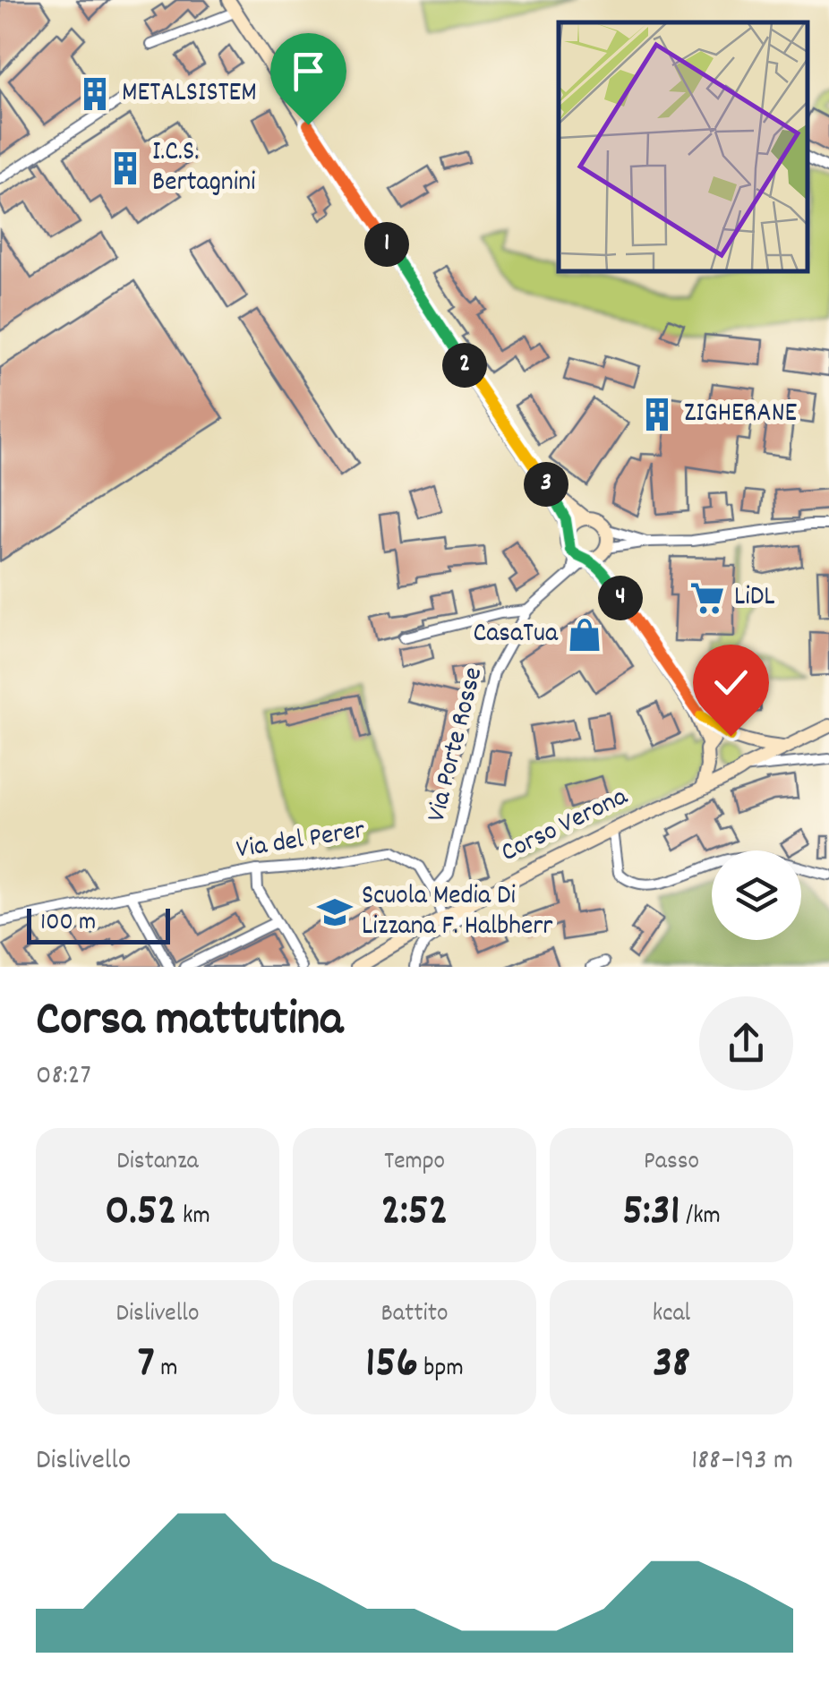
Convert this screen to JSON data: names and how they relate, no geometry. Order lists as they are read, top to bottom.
{
  "streets": {
    "street": ["Via Porte Rosse", "Corso Verona", "Via del Perer"]
  },
  "crossings": [
    ["Via Porte Rosse", "Via del Perer"],
    ["Corso Verona", "Via del Perer"]
  ],
  "places": {
    "building": ["METALSISTEM", "I.C.S. Bertagnini", "ZIGHERANE"],
    "supermarket": ["LiDL"],
    "shop": ["CasaTua"],
    "school or university": ["Scuola Media Di Lizzana F. Halbherr"]
  },
  "scale_bar": "100 m",
  "page": {
    "pins": [
      "1",
      "2",
      "3",
      "4"
    ],
    "scale": "100 m",
    "heading": ["Corsa mattutina", "08:27"],
    "stats": [
      ["Distanza", "0.52 km"],
      ["Tempo", "2:52"],
      ["Passo", "5:31 /km"],
      ["Dislivello", "7 m"],
      ["Battito", "156 bpm"],
      ["kcal", "38"]
    ],
    "chart": ["Dislivello", "188–193 m"]
  }
}
